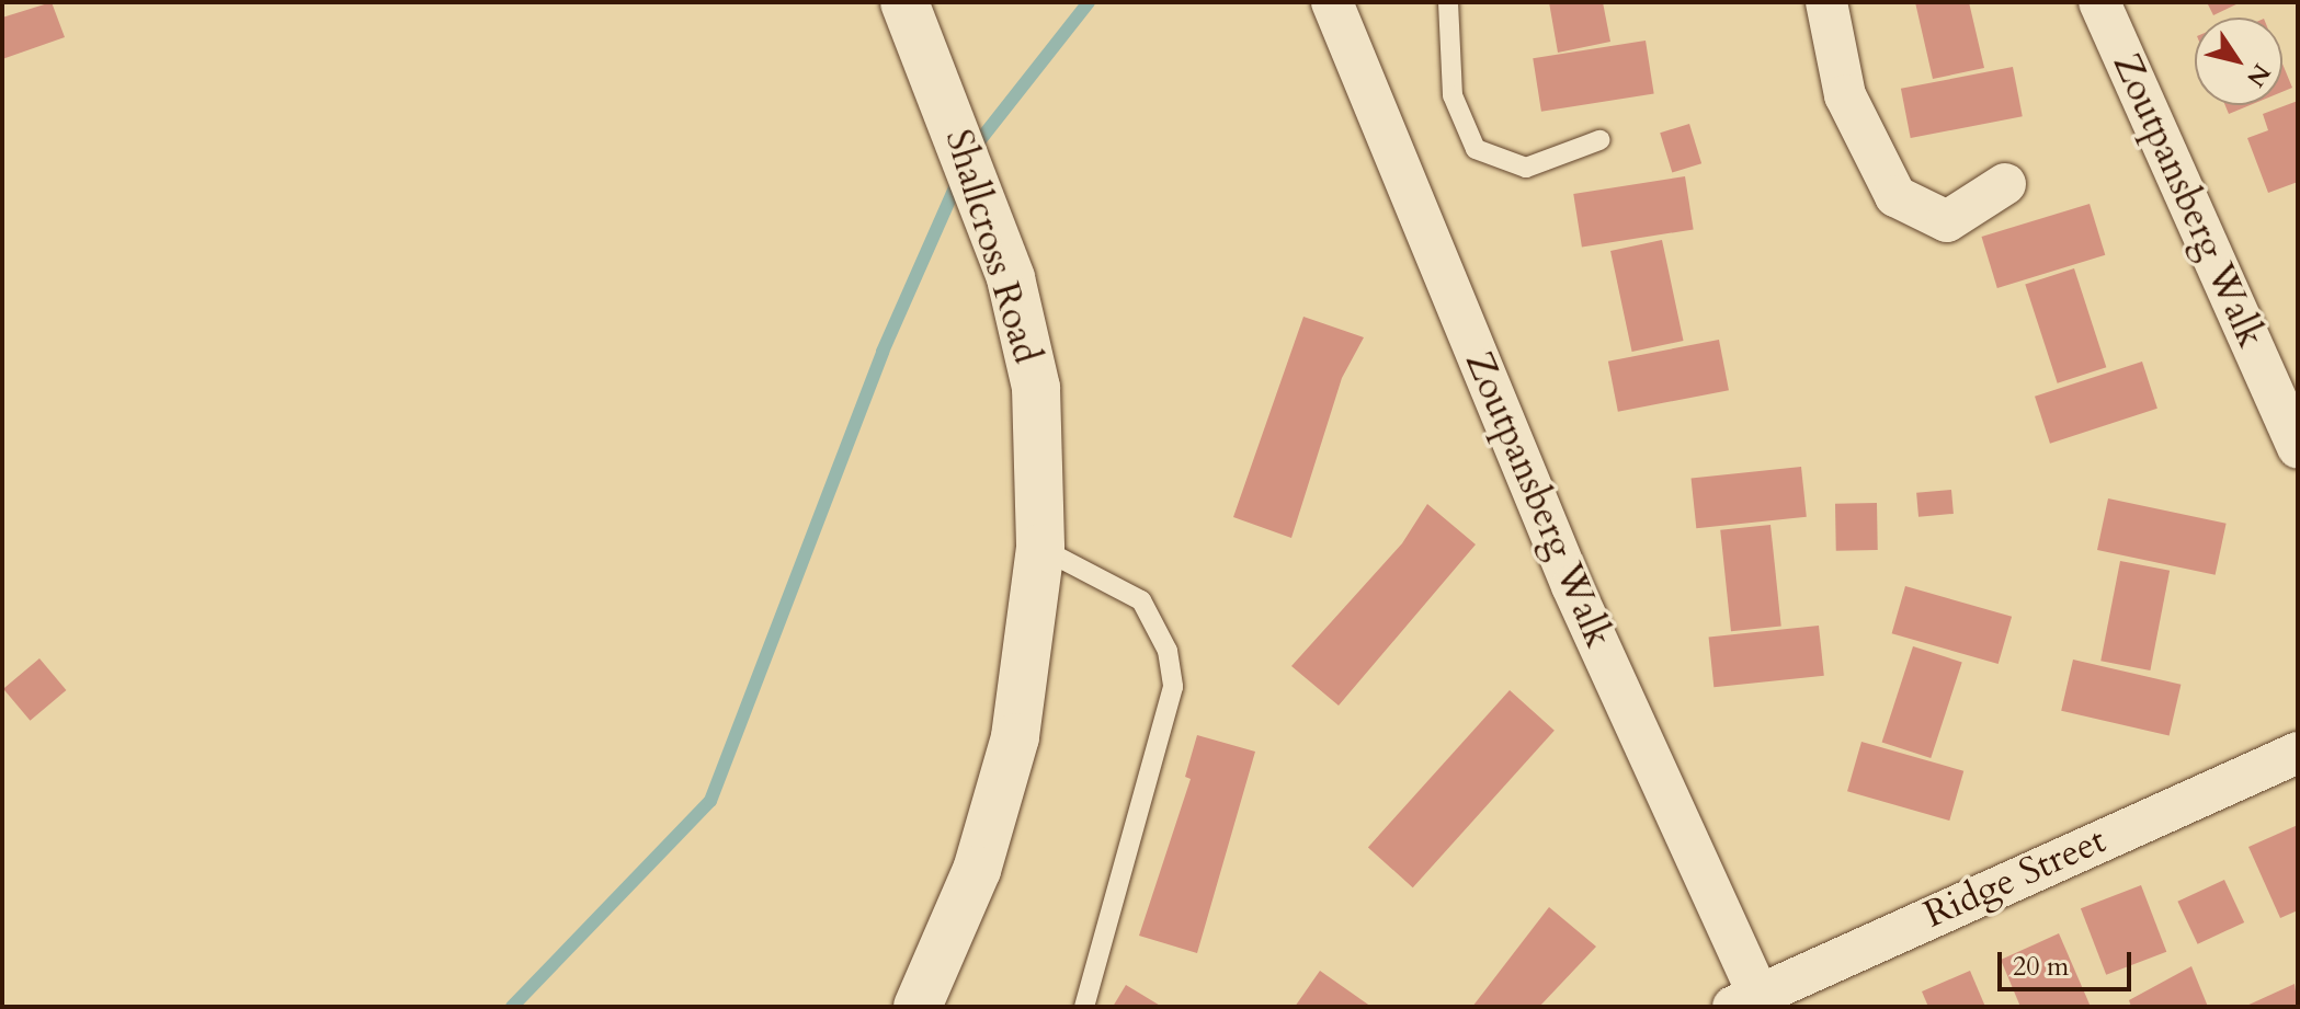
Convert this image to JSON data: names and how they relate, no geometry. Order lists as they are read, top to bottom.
{
  "streets": {
    "street": ["Zoutpansberg Walk", "Shallcross Road", "Ridge Street"]
  },
  "crossings": [
    ["Zoutpansberg Walk", "Ridge Street"]
  ],
  "scale_bar": "20 m",
  "north": "bottom right"
}
